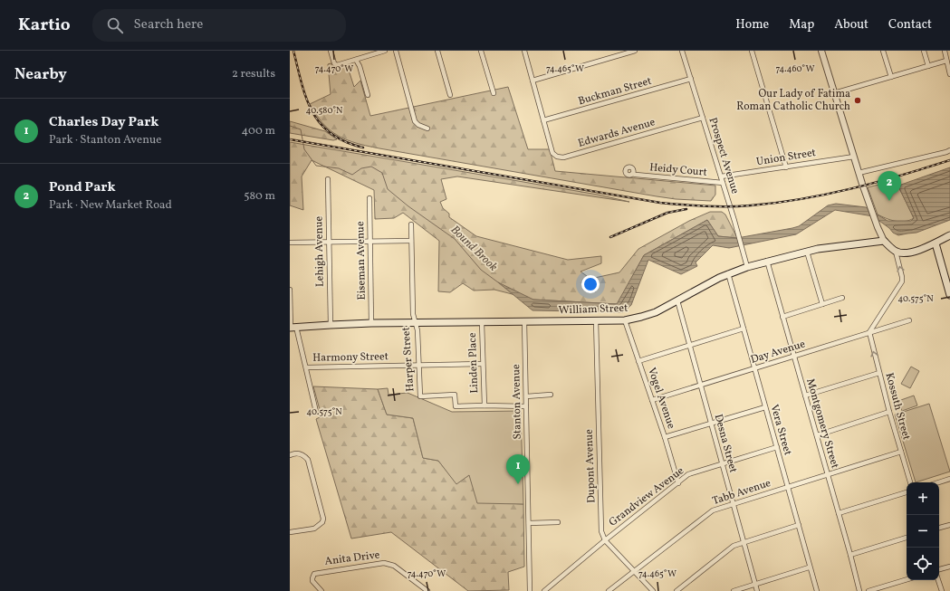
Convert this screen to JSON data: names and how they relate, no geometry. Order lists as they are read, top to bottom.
{
  "streets": {
    "main road": ["William Street"],
    "street": [
      "Buckman Street",
      "Edwards Avenue",
      "Prospect Avenue",
      "Union Street",
      "Heidy Court",
      "Lehigh Avenue",
      "Eiseman Avenue",
      "Day Avenue",
      "Harmony Street",
      "Harper Street",
      "Linden Place",
      "Vogel Avenue",
      "Stanton Avenue",
      "Kossuth Street",
      "Montgomery Street",
      "Vera Street",
      "Desna Street",
      "Dupont Avenue",
      "Tabb Avenue",
      "Grandview Avenue",
      "Anita Drive"
    ]
  },
  "crossings": [
    ["Buckman Street", "Edwards Avenue"],
    ["Buckman Street", "Prospect Avenue"],
    ["Edwards Avenue", "Prospect Avenue"],
    ["Prospect Avenue", "Union Street"],
    ["Prospect Avenue", "Heidy Court"],
    ["Prospect Avenue", "William Street"],
    ["Lehigh Avenue", "William Street"],
    ["Eiseman Avenue", "William Street"],
    ["William Street", "Harper Street"],
    ["William Street", "Linden Place"],
    ["William Street", "Vogel Avenue"],
    ["William Street", "Stanton Avenue"],
    ["William Street", "Montgomery Street"],
    ["William Street", "Vera Street"],
    ["William Street", "Desna Street"],
    ["William Street", "Dupont Avenue"],
    ["Day Avenue", "Vogel Avenue"],
    ["Day Avenue", "Kossuth Street"],
    ["Day Avenue", "Montgomery Street"],
    ["Day Avenue", "Vera Street"],
    ["Day Avenue", "Desna Street"],
    ["Harmony Street", "Harper Street"],
    ["Harmony Street", "Linden Place"],
    ["Harper Street", "Linden Place"],
    ["Linden Place", "Stanton Avenue"],
    ["Vogel Avenue", "Grandview Avenue"],
    ["Kossuth Street", "Tabb Avenue"],
    ["Montgomery Street", "Tabb Avenue"],
    ["Vera Street", "Tabb Avenue"],
    ["Vera Street", "Grandview Avenue"],
    ["Desna Street", "Tabb Avenue"],
    ["Desna Street", "Grandview Avenue"],
    ["Dupont Avenue", "Grandview Avenue"]
  ],
  "water": ["Bound Brook"],
  "places": ["Our Lady of Fatima Roman Catholic Church"],
  "page": {
    "header": "Kartio",
    "search": "Search here",
    "nav": [
      "Home",
      "Map",
      "About",
      "Contact"
    ],
    "heading": ["Nearby", "2 results"],
    "list": [
      {
        "mark": "1",
        "name": "Charles Day Park",
        "note": "Park · Stanton Avenue",
        "value": "400 m"
      },
      {
        "mark": "2",
        "name": "Pond Park",
        "note": "Park · New Market Road",
        "value": "580 m"
      }
    ],
    "pins": ["2", "1"],
    "map_buttons": ["+", "−"]
  },
  "coordinates": [
    "74.470°W",
    "74.465°W",
    "74.460°W",
    "40.580°N",
    "40.575°N"
  ]
}
